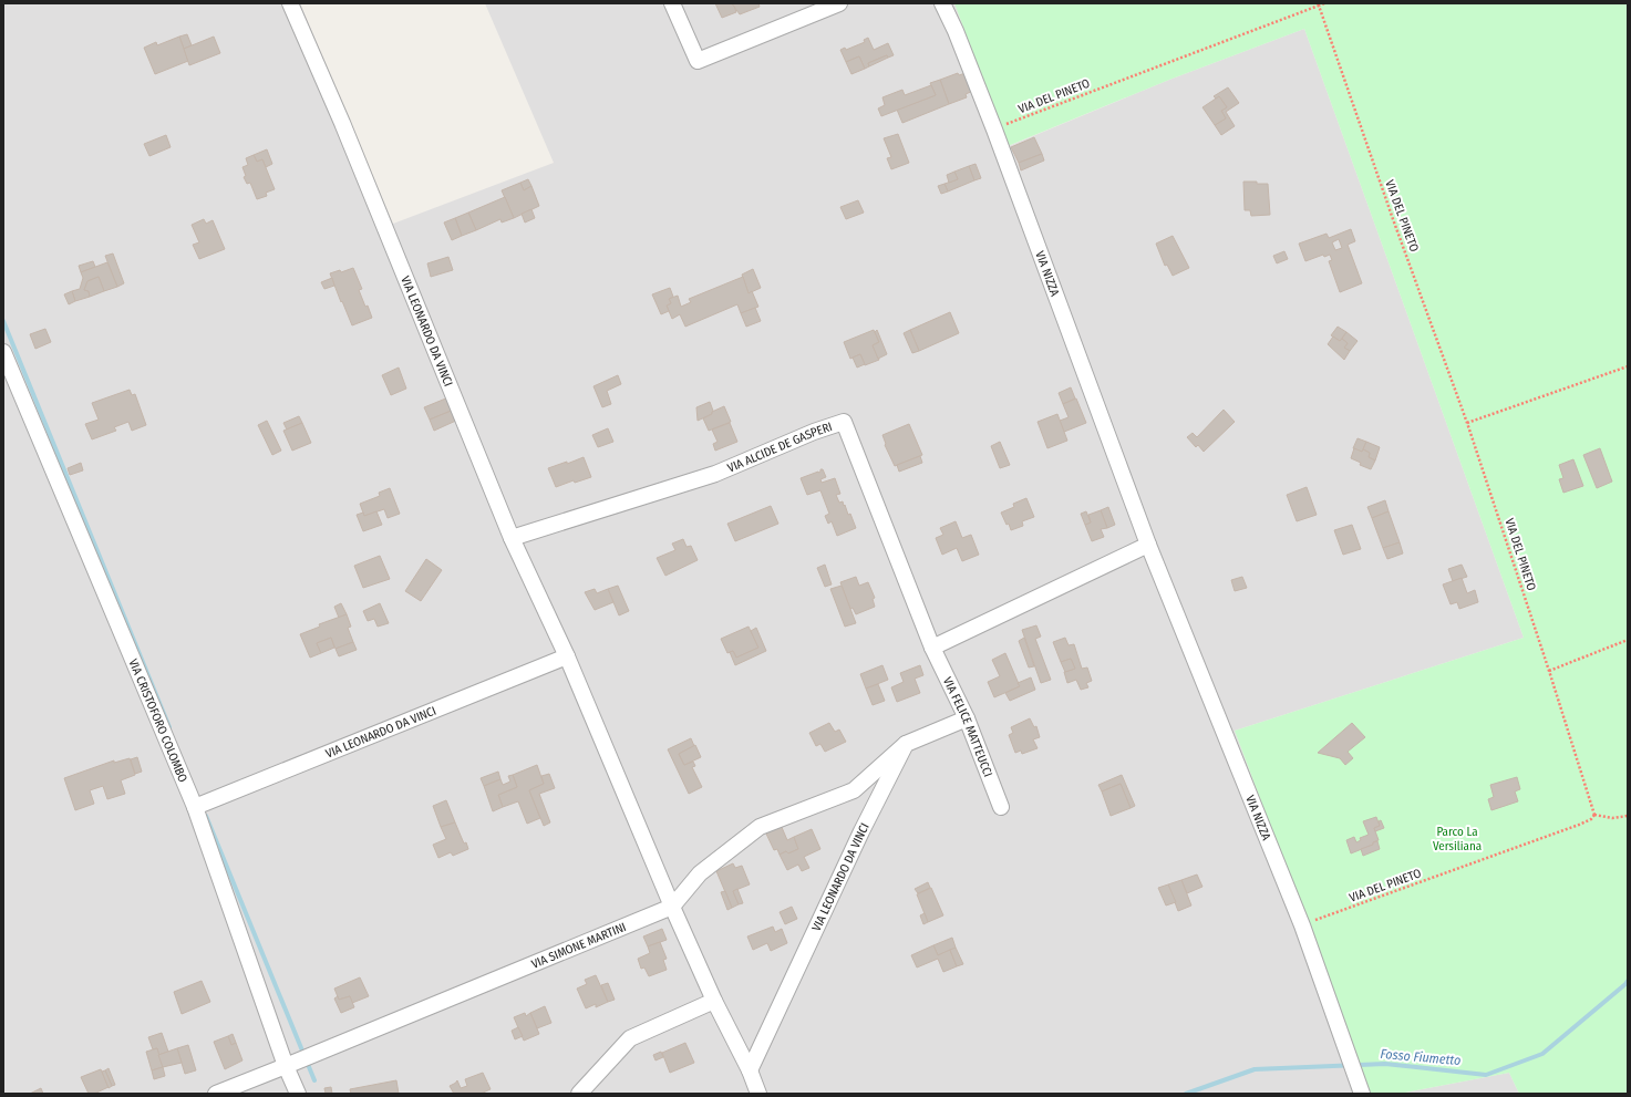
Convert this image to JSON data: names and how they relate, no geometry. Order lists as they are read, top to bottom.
{
  "streets": {
    "street": [
      "VIA NIZZA",
      "VIA LEONARDO DA VINCI",
      "VIA ALCIDE DE GASPERI",
      "VIA CRISTOFORO COLOMBO",
      "VIA FELICE MATTEUCCI",
      "VIA SIMONE MARTINI"
    ],
    "path": ["VIA DEL PINETO"]
  },
  "crossings": [
    ["VIA DEL PINETO", "VIA NIZZA"],
    ["VIA LEONARDO DA VINCI", "VIA ALCIDE DE GASPERI"],
    ["VIA LEONARDO DA VINCI", "VIA CRISTOFORO COLOMBO"],
    ["VIA LEONARDO DA VINCI", "VIA SIMONE MARTINI"],
    ["VIA ALCIDE DE GASPERI", "VIA FELICE MATTEUCCI"],
    ["VIA CRISTOFORO COLOMBO", "VIA SIMONE MARTINI"]
  ],
  "water": ["Fosso Fiumetto"],
  "parks": ["Parco La Versiliana"]
}
